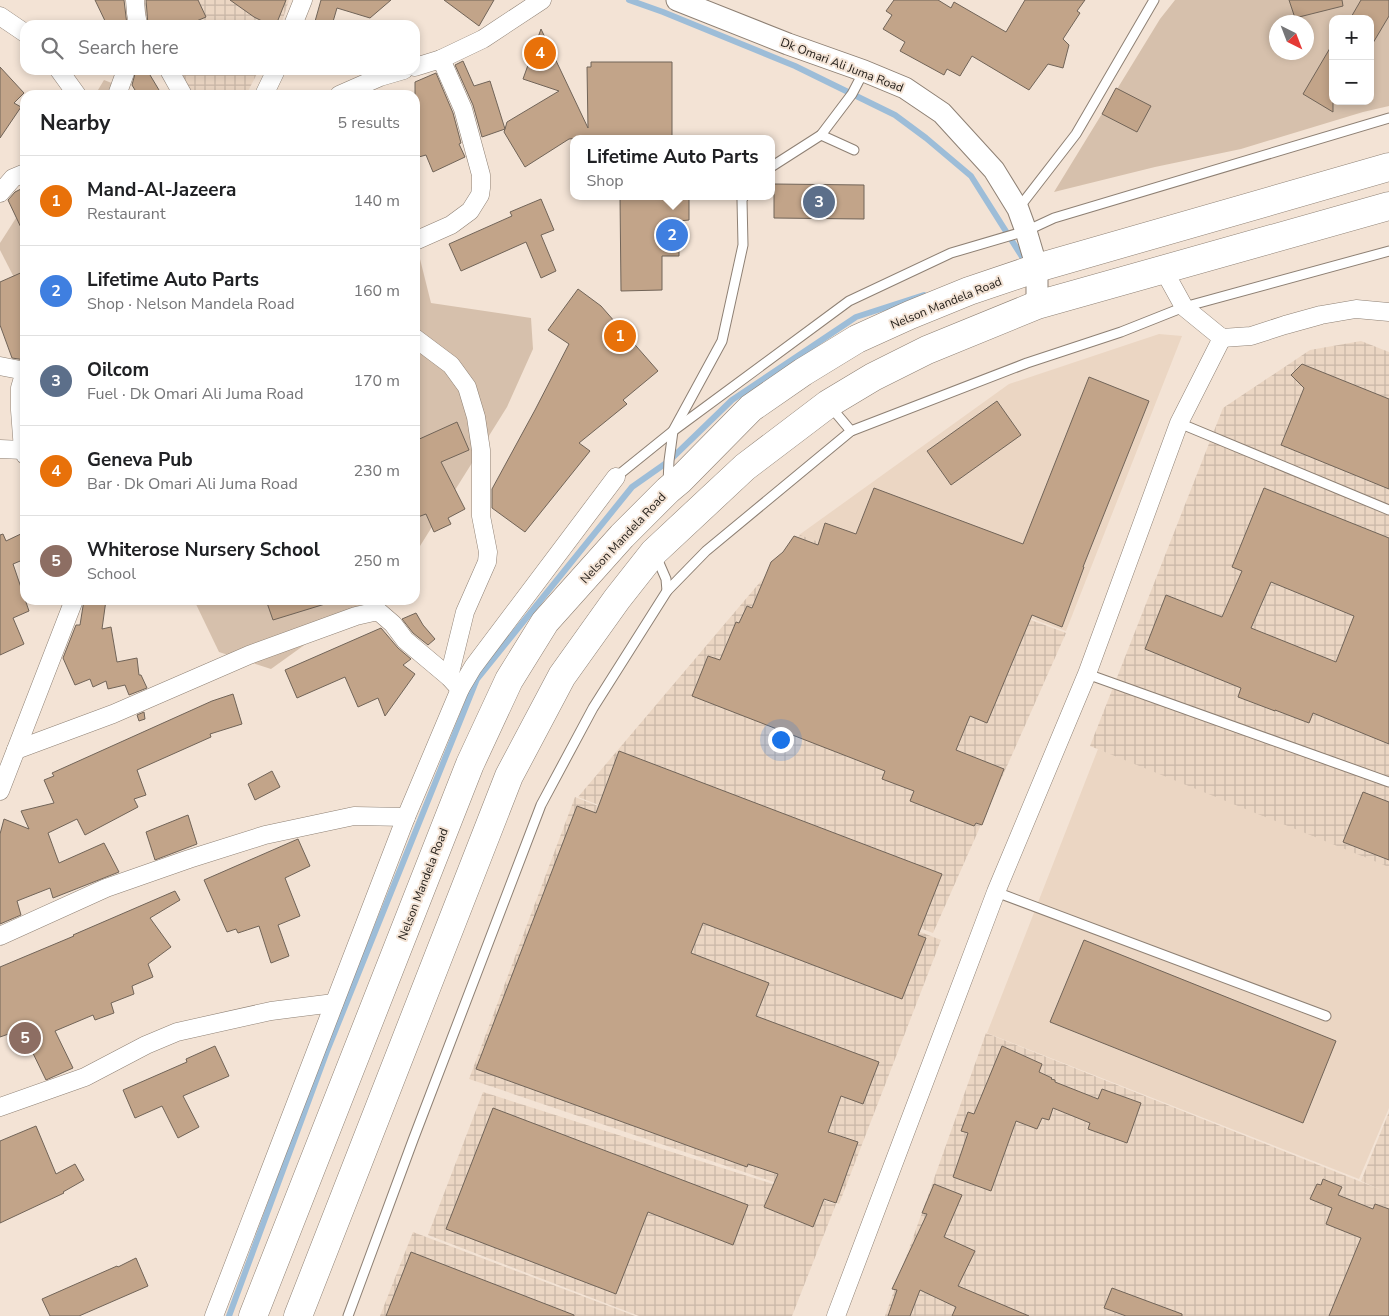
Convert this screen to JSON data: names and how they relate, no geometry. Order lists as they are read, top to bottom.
{
  "streets": {
    "main road": ["Nelson Mandela Road"],
    "street": ["Dk Omari Ali Juma Road"]
  },
  "crossings": [
    ["Dk Omari Ali Juma Road", "Nelson Mandela Road"]
  ],
  "north": "bottom right",
  "page": {
    "map_buttons": ["+", "−"],
    "search": "Search here",
    "pins": [
      "4",
      "3",
      "2",
      "1",
      "5"
    ],
    "heading": ["Nearby", "5 results"],
    "popup": ["Lifetime Auto Parts", "Shop"],
    "list": [
      {
        "mark": "1",
        "name": "Mand-Al-Jazeera",
        "note": "Restaurant",
        "value": "140 m"
      },
      {
        "mark": "2",
        "name": "Lifetime Auto Parts",
        "note": "Shop · Nelson Mandela Road",
        "value": "160 m"
      },
      {
        "mark": "3",
        "name": "Oilcom",
        "note": "Fuel · Dk Omari Ali Juma Road",
        "value": "170 m"
      },
      {
        "mark": "4",
        "name": "Geneva Pub",
        "note": "Bar · Dk Omari Ali Juma Road",
        "value": "230 m"
      },
      {
        "mark": "5",
        "name": "Whiterose Nursery School",
        "note": "School",
        "value": "250 m"
      }
    ]
  }
}
